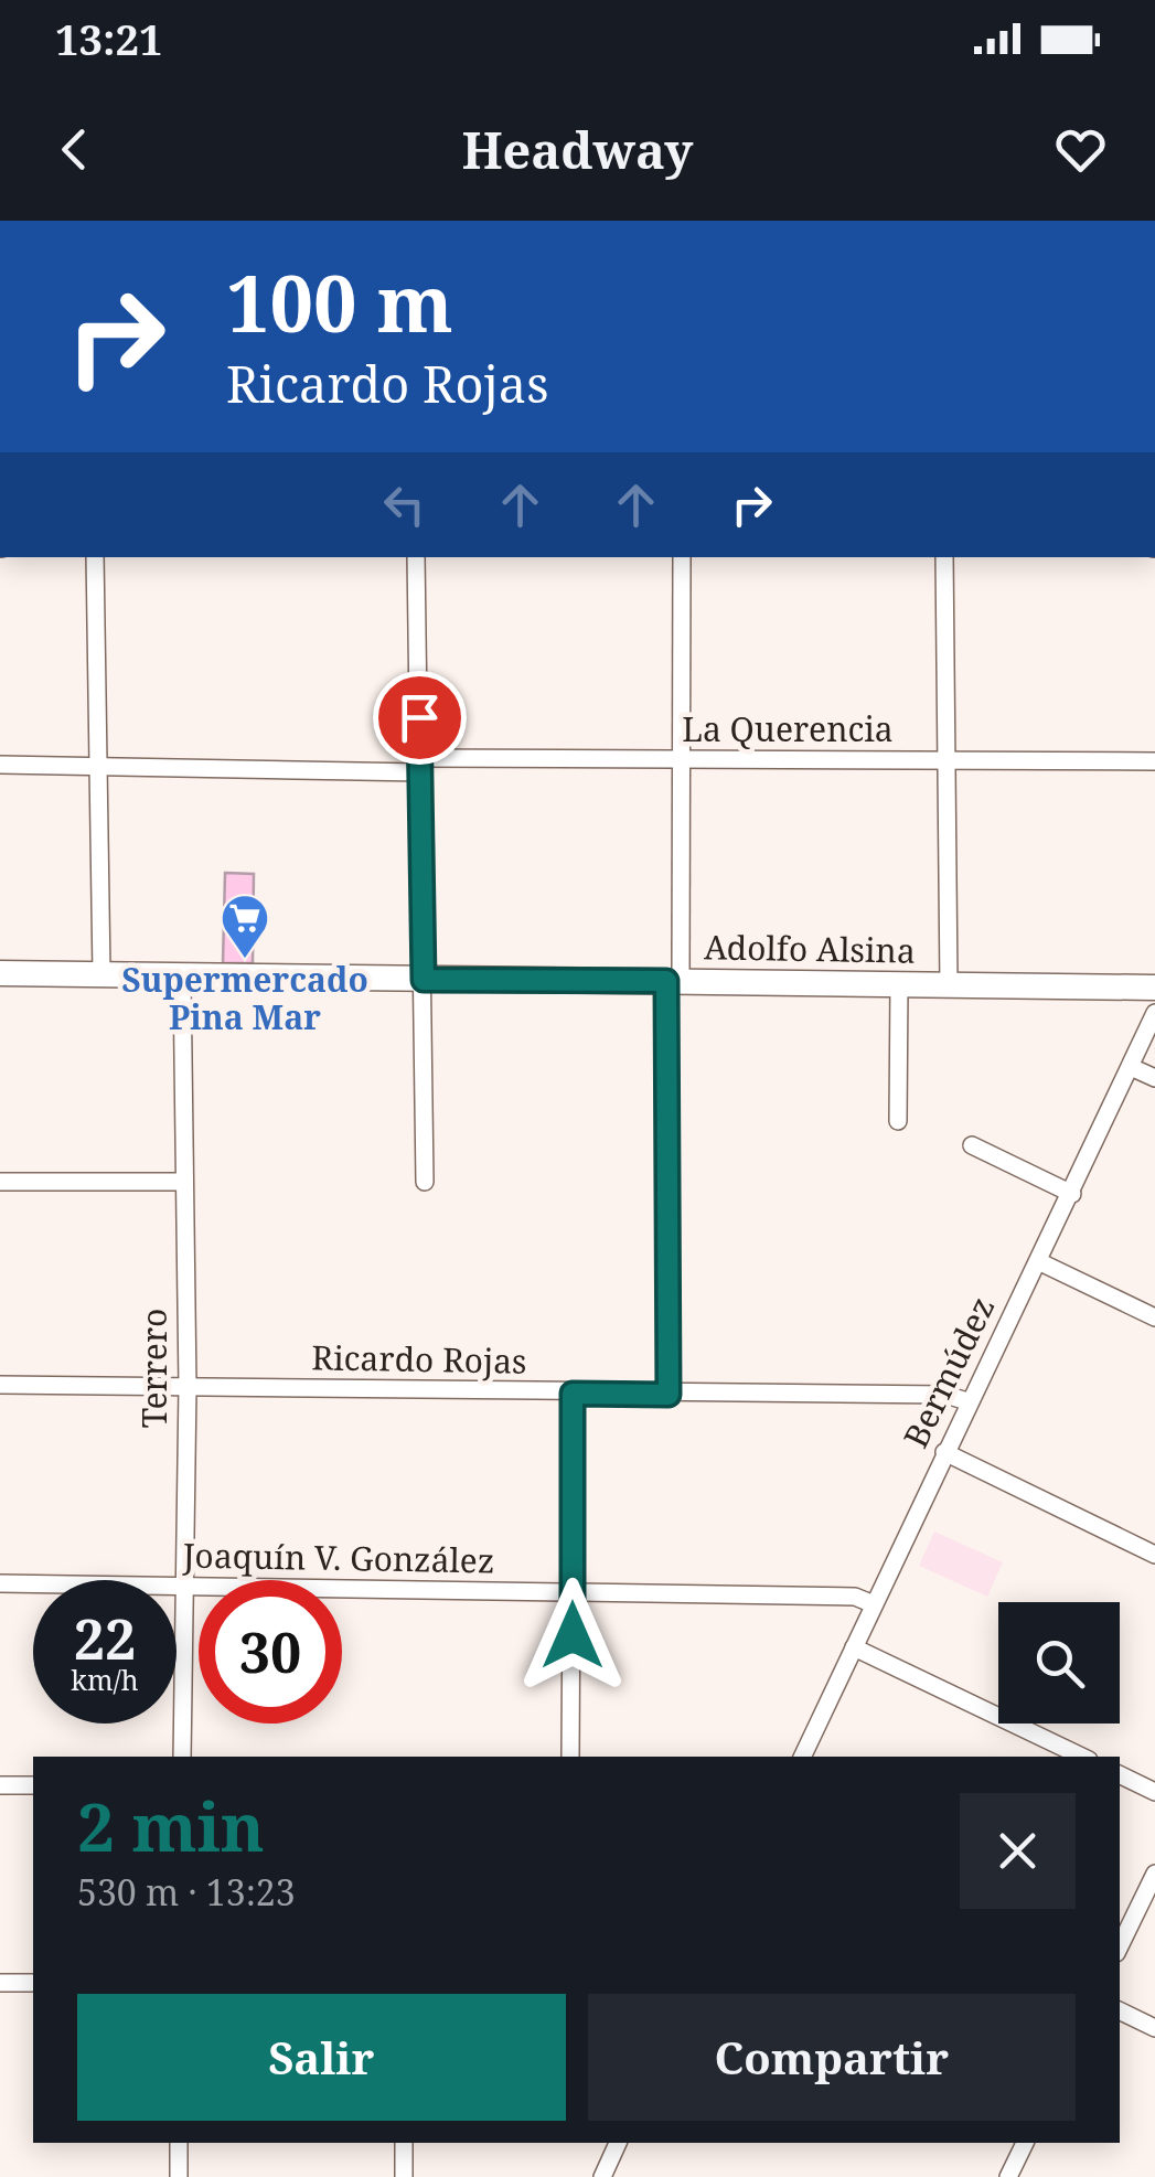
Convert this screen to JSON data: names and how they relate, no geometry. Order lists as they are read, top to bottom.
{
  "streets": {
    "street": [
      "La Querencia",
      "Adolfo Alsina",
      "Ricardo Rojas",
      "Terrero",
      "Bermúdez",
      "Joaquín V. González"
    ]
  },
  "crossings": [
    ["Adolfo Alsina", "Terrero"],
    ["Ricardo Rojas", "Terrero"],
    ["Ricardo Rojas", "Bermúdez"],
    ["Terrero", "Joaquín V. González"],
    ["Bermúdez", "Joaquín V. González"]
  ],
  "places": {
    "supermarket": ["Supermercado Pina Mar"]
  },
  "page": {
    "status": "13:21",
    "header": "Headway",
    "turn": ["100 m", "Ricardo Rojas"],
    "speed": "22 km/h",
    "limit": "30",
    "heading": ["2 min", "530 m · 13:23"],
    "buttons": ["Salir", "Compartir"]
  }
}
